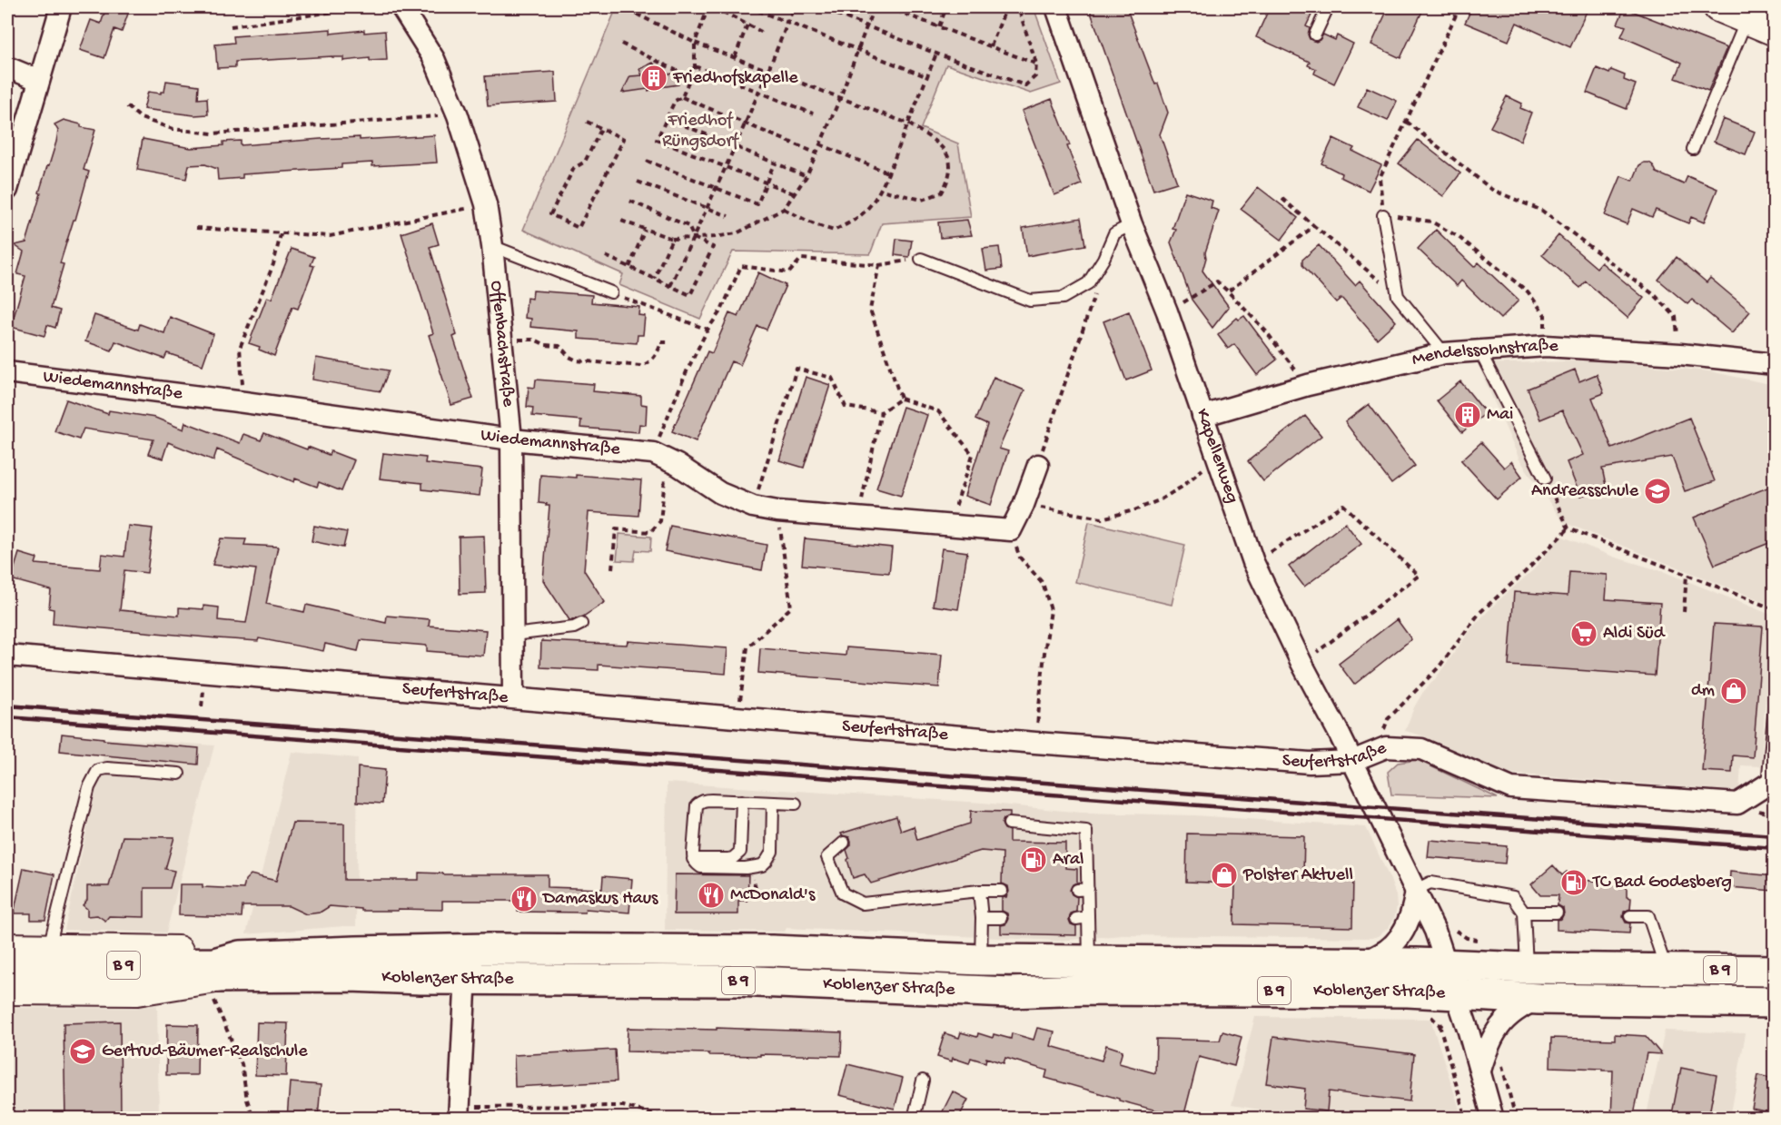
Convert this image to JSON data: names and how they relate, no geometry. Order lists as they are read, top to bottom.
{
  "streets": {
    "main road": ["B 9", "Koblenzer Straße"],
    "street": [
      "Offenbachstraße",
      "Mendelssohnstraße",
      "Wiedemannstraße",
      "Kapellenweg",
      "Seufertstraße"
    ]
  },
  "crossings": [
    ["Offenbachstraße", "Wiedemannstraße"],
    ["Offenbachstraße", "Seufertstraße"],
    ["Mendelssohnstraße", "Kapellenweg"],
    ["Kapellenweg", "Seufertstraße"],
    ["Kapellenweg", "Koblenzer Straße"],
    ["B 9", "Koblenzer Straße"]
  ],
  "parks": ["Friedhof Rüngsdorf"],
  "places": {
    "building": ["Friedhofskapelle", "Mai"],
    "school or university": ["Andreasschule", "Gertrud-Bäumer-Realschule"],
    "supermarket": ["Aldi Süd"],
    "shop": ["dm", "Polster Aktuell"],
    "fuel station": ["Aral", "TC Bad Godesberg"],
    "restaurant": ["McDonald's", "Damaskus Haus"]
  }
}
